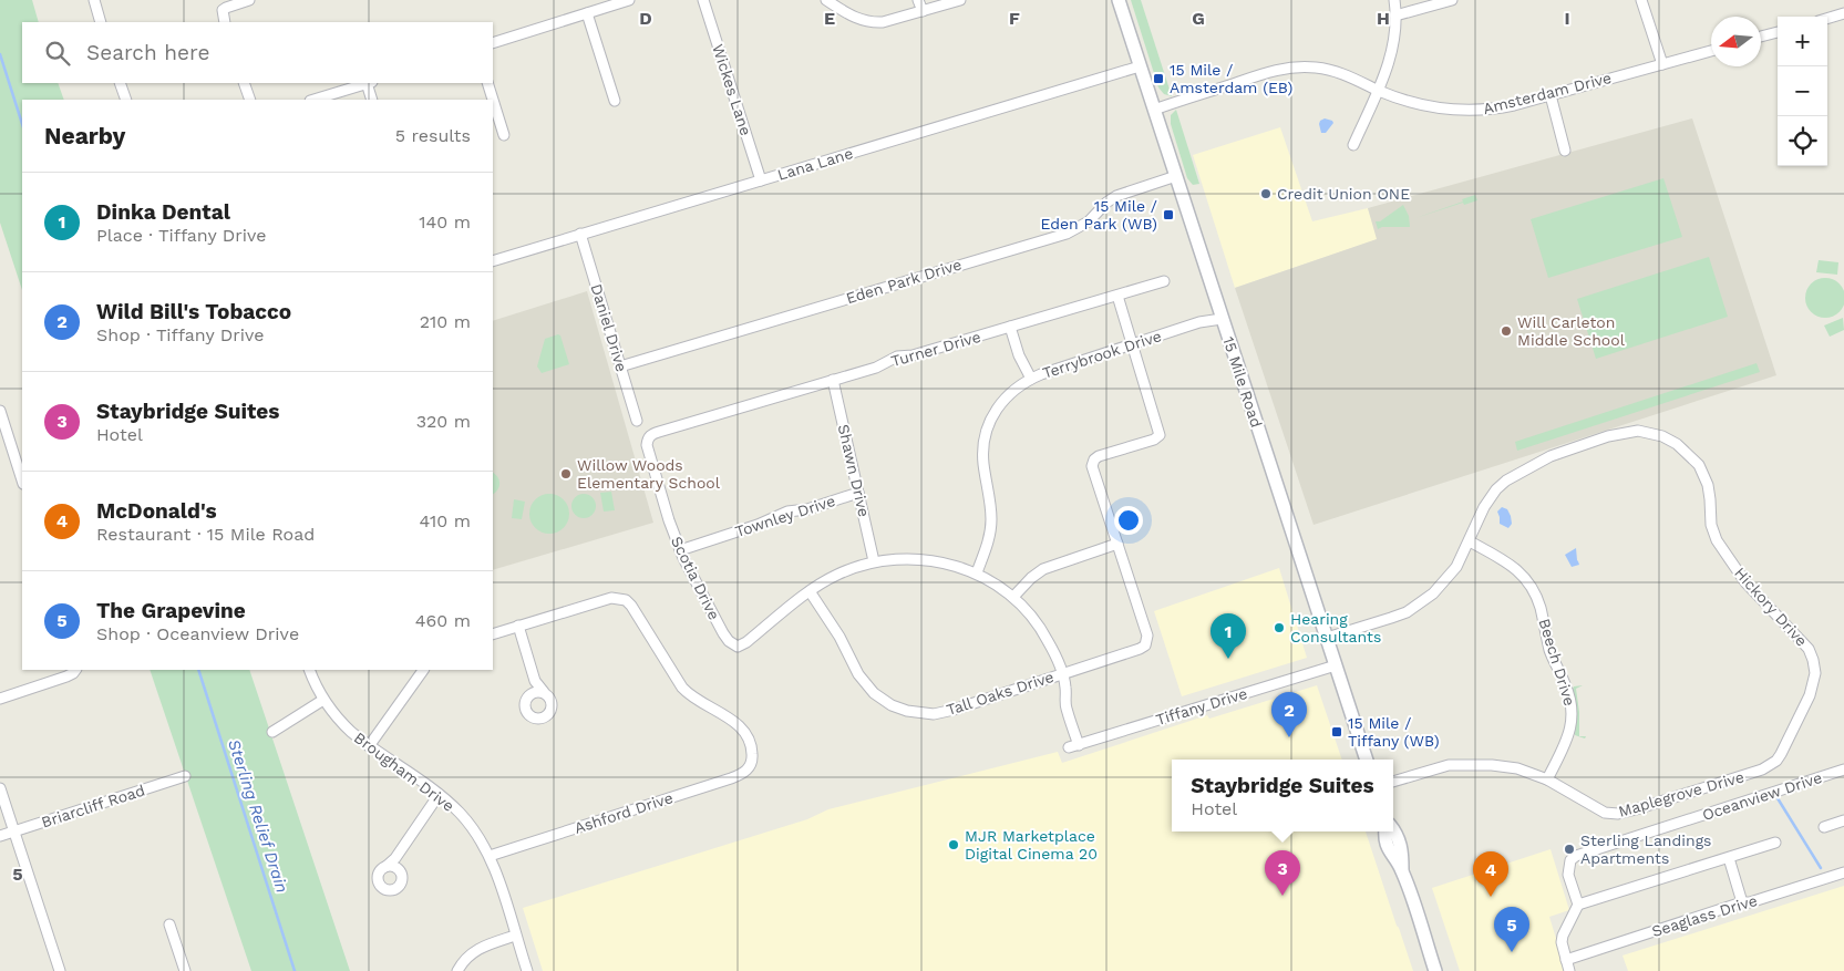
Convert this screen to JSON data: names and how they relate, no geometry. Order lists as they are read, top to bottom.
{
  "streets": {
    "main road": ["15 Mile Road"],
    "street": [
      "Wickes Lane",
      "Amsterdam Drive",
      "Lana Lane",
      "Eden Park Drive",
      "Daniel Drive",
      "Turner Drive",
      "Terrybrook Drive",
      "Shawn Drive",
      "Townley Drive",
      "Scotia Drive",
      "Hickory Drive",
      "Beech Drive",
      "Tall Oaks Drive",
      "Tiffany Drive",
      "Brougham Drive",
      "Maplegrove Drive",
      "Oceanview Drive",
      "Briarcliff Road",
      "Ashford Drive",
      "Seaglass Drive"
    ]
  },
  "crossings": [
    ["Wickes Lane", "Lana Lane"],
    ["Amsterdam Drive", "15 Mile Road"],
    ["Lana Lane", "Daniel Drive"],
    ["Lana Lane", "15 Mile Road"],
    ["Eden Park Drive", "Daniel Drive"],
    ["Eden Park Drive", "15 Mile Road"],
    ["Turner Drive", "Shawn Drive"],
    ["Turner Drive", "Scotia Drive"],
    ["Terrybrook Drive", "15 Mile Road"],
    ["15 Mile Road", "Tiffany Drive"],
    ["Shawn Drive", "Townley Drive"],
    ["Townley Drive", "Scotia Drive"],
    ["Scotia Drive", "Tall Oaks Drive"],
    ["Hickory Drive", "Beech Drive"],
    ["Hickory Drive", "Maplegrove Drive"],
    ["Beech Drive", "Maplegrove Drive"],
    ["Tall Oaks Drive", "Tiffany Drive"],
    ["Brougham Drive", "Ashford Drive"]
  ],
  "water": ["Sterling Relief Drain"],
  "places": {
    "transit": ["15 Mile / Amsterdam (EB)", "15 Mile / Eden Park (WB)", "15 Mile / Tiffany (WB)"],
    "other": [
      "Credit Union ONE",
      "Will Carleton Middle School",
      "Willow Woods Elementary School",
      "Hearing Consultants",
      "MJR Marketplace Digital Cinema 20",
      "Sterling Landings Apartments"
    ]
  },
  "north": "left",
  "page": {
    "map_buttons": ["+", "−"],
    "search": "Search here",
    "heading": ["Nearby", "5 results"],
    "list": [
      {
        "mark": "1",
        "name": "Dinka Dental",
        "note": "Place · Tiffany Drive",
        "value": "140 m"
      },
      {
        "mark": "2",
        "name": "Wild Bill's Tobacco",
        "note": "Shop · Tiffany Drive",
        "value": "210 m"
      },
      {
        "mark": "3",
        "name": "Staybridge Suites",
        "note": "Hotel",
        "value": "320 m"
      },
      {
        "mark": "4",
        "name": "McDonald's",
        "note": "Restaurant · 15 Mile Road",
        "value": "410 m"
      },
      {
        "mark": "5",
        "name": "The Grapevine",
        "note": "Shop · Oceanview Drive",
        "value": "460 m"
      }
    ],
    "pins": [
      "1",
      "2",
      "3",
      "4",
      "5"
    ],
    "popup": ["Staybridge Suites", "Hotel"]
  },
  "grid": {
    "columns": [
      "D",
      "E",
      "F",
      "G",
      "H",
      "I"
    ],
    "rows": ["5"]
  }
}
